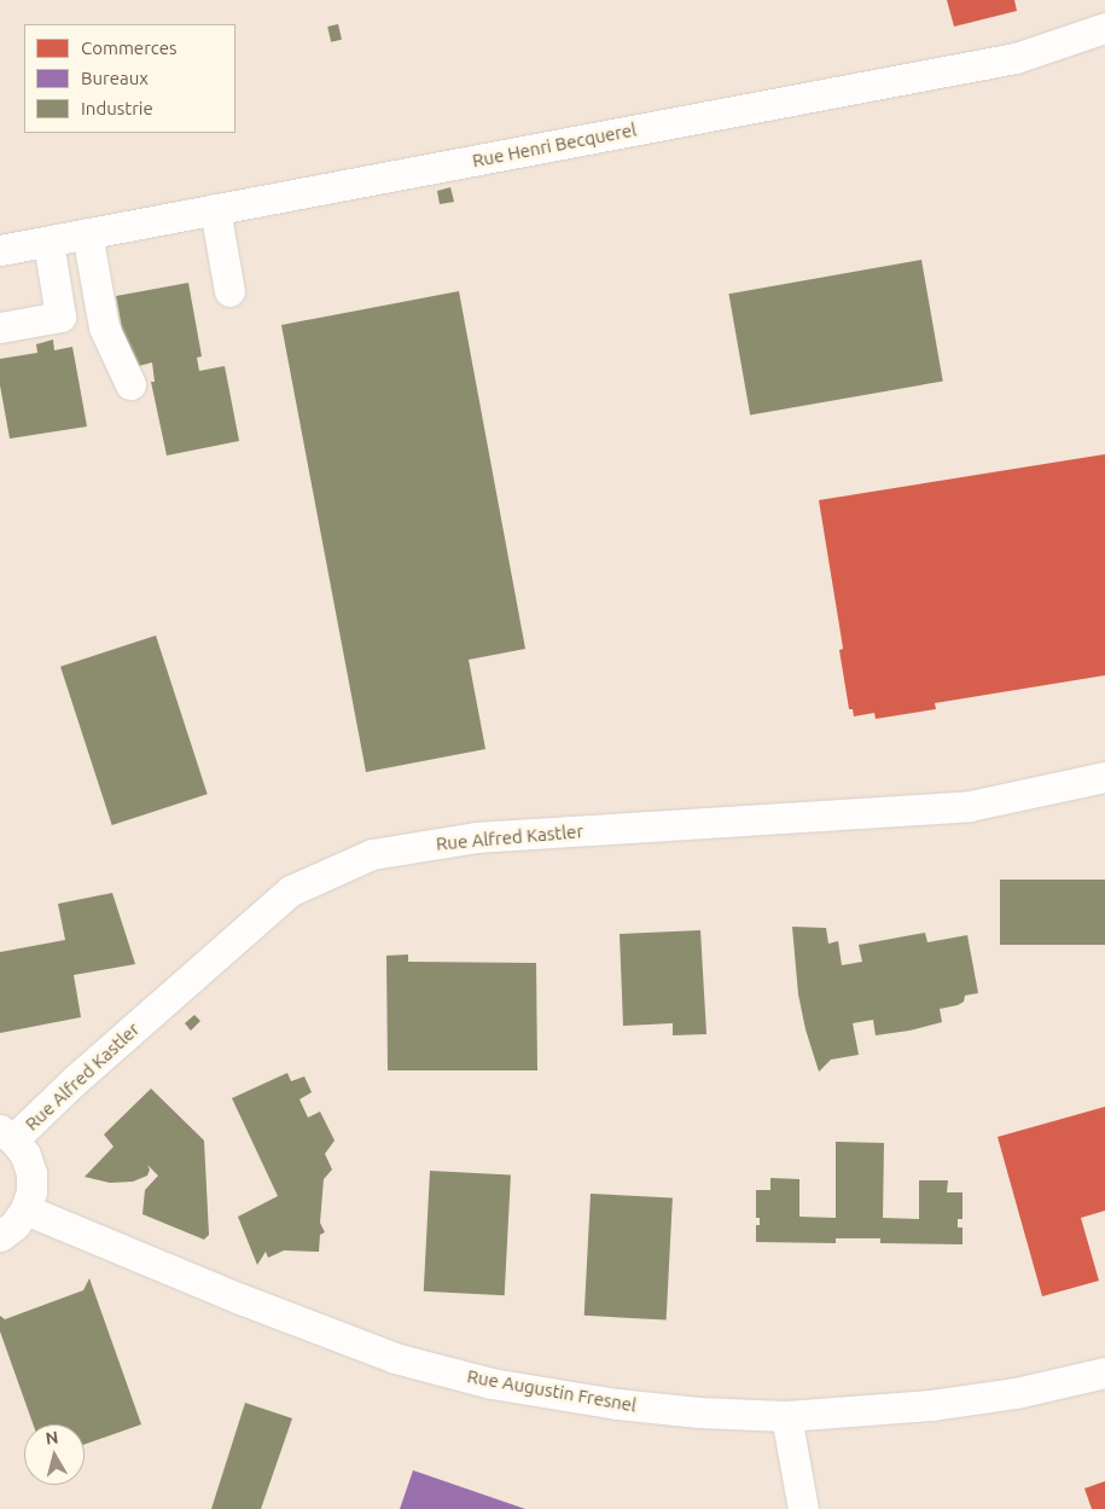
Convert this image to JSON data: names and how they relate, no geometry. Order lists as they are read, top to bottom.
{
  "streets": {
    "street": ["Rue Henri Becquerel", "Rue Alfred Kastler", "Rue Augustin Fresnel"]
  },
  "legend": ["Commerces", "Bureaux", "Industrie"],
  "north": "top"
}
